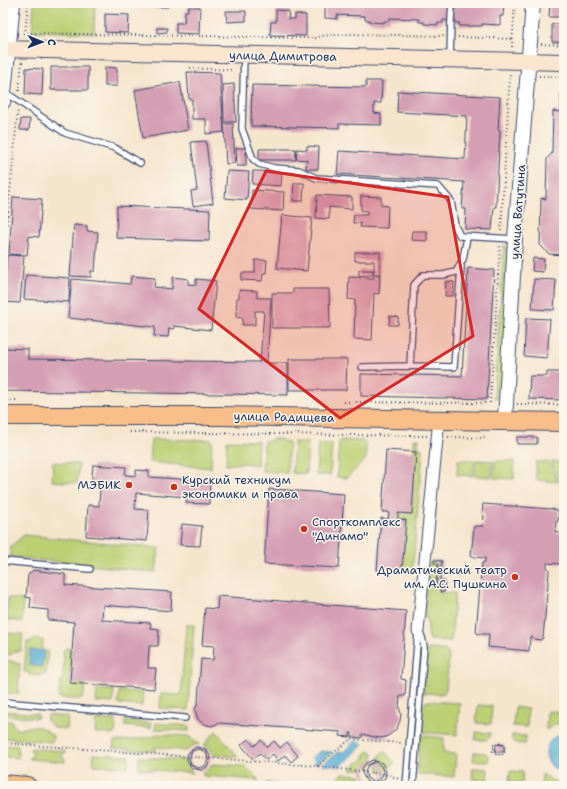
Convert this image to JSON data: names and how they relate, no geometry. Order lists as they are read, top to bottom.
{
  "streets": {
    "main road": ["улица Димитрова", "улица Радищева"],
    "street": ["улица Ватутина"]
  },
  "crossings": [
    ["улица Димитрова", "улица Ватутина"],
    ["улица Ватутина", "улица Радищева"]
  ],
  "places": [
    "МЭБИК",
    "Курский техникум экономики и права",
    "Спорткомплекс \"Динамо\"",
    "Драматический театр им. А.С. Пушкина"
  ],
  "north": "right"
}
